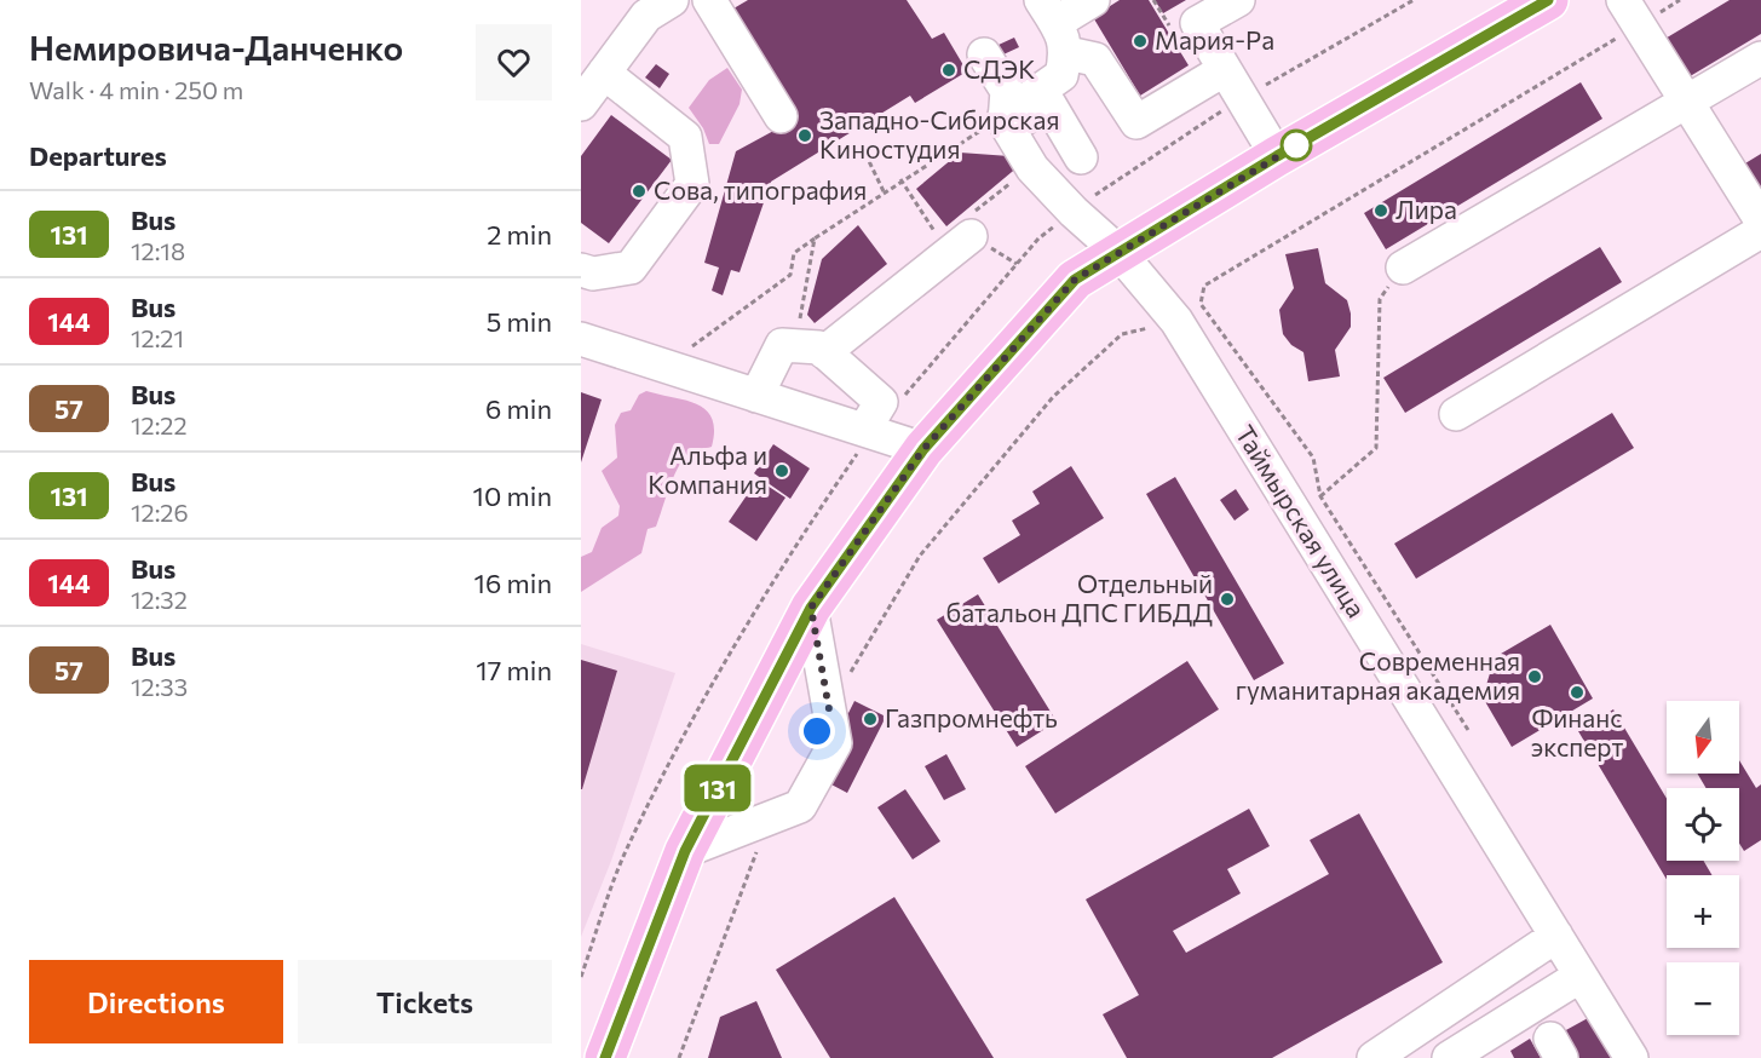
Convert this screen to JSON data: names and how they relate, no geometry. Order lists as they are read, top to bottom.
{
  "streets": {
    "street": ["Таймырская улица"]
  },
  "places": [
    "Мария-Ра",
    "СДЭК",
    "Западно-Сибирская Киностудия",
    "Сова, типография",
    "Лира",
    "Альфа и Компания",
    "Отдельный батальон ДПС ГИБДД",
    "Современная гуманитарная академия",
    "Финанс эксперт",
    "Газпромнефть"
  ],
  "lines": ["bus line 131"],
  "north": "bottom",
  "page": {
    "heading": [
      ["Немировича-Данченко", "Walk · 4 min · 250 m"],
      "Departures"
    ],
    "on_map": "131",
    "list": [
      {
        "mark": "131",
        "name": "Bus",
        "note": "12:18",
        "value": "2 min"
      },
      {
        "mark": "144",
        "name": "Bus",
        "note": "12:21",
        "value": "5 min"
      },
      {
        "mark": "57",
        "name": "Bus",
        "note": "12:22",
        "value": "6 min"
      },
      {
        "mark": "131",
        "name": "Bus",
        "note": "12:26",
        "value": "10 min"
      },
      {
        "mark": "144",
        "name": "Bus",
        "note": "12:32",
        "value": "16 min"
      },
      {
        "mark": "57",
        "name": "Bus",
        "note": "12:33",
        "value": "17 min"
      }
    ],
    "map_buttons": ["+", "−"],
    "buttons": ["Directions", "Tickets"]
  }
}
